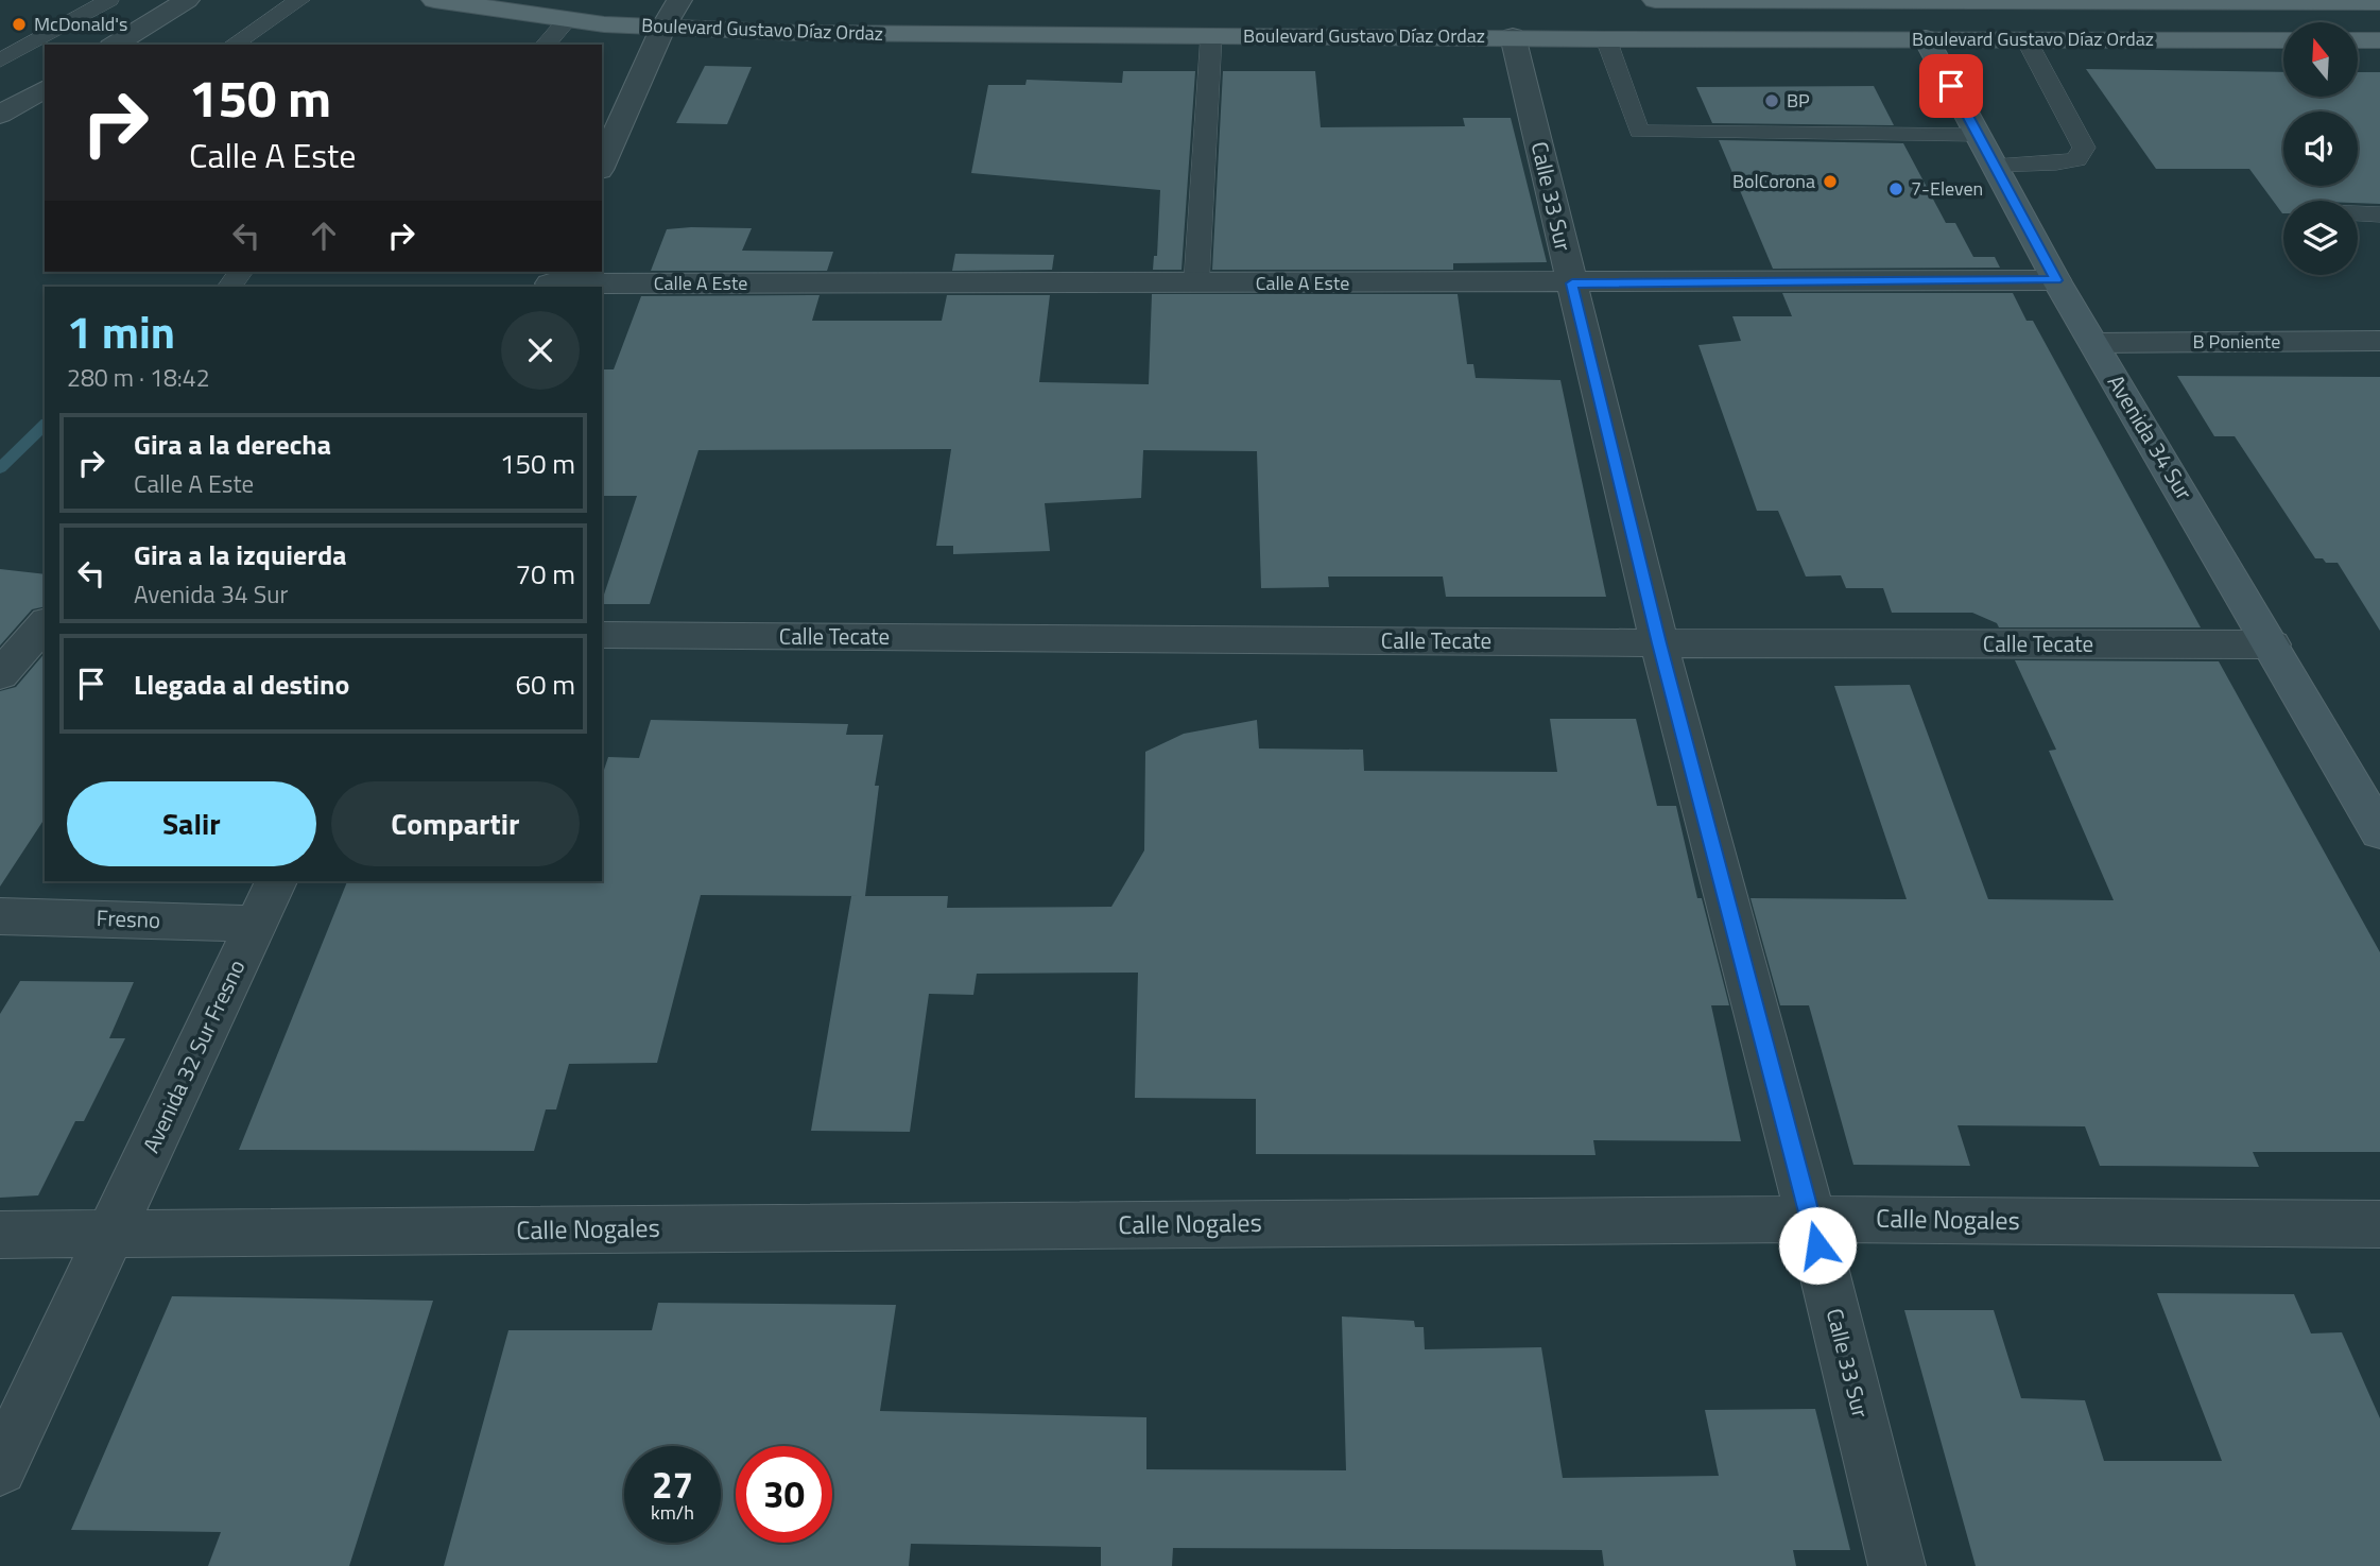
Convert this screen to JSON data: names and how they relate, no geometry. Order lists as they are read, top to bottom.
{
  "streets": {
    "main road": ["Boulevard Gustavo Díaz Ordaz", "Avenida 34 Sur"],
    "street": [
      "Calle 33 Sur",
      "Calle A Este",
      "B Poniente",
      "Calle Tecate",
      "Fresno",
      "Avenida 32 Sur Fresno",
      "Calle Nogales"
    ]
  },
  "crossings": [
    ["Boulevard Gustavo Díaz Ordaz", "Calle 33 Sur"],
    ["Boulevard Gustavo Díaz Ordaz", "Avenida 34 Sur"],
    ["Calle 33 Sur", "Calle A Este"],
    ["Calle 33 Sur", "Calle Tecate"],
    ["Calle 33 Sur", "Calle Nogales"],
    ["Calle A Este", "Avenida 34 Sur"],
    ["B Poniente", "Avenida 34 Sur"],
    ["Avenida 34 Sur", "Calle Tecate"],
    ["Fresno", "Avenida 32 Sur Fresno"],
    ["Avenida 32 Sur Fresno", "Calle Nogales"]
  ],
  "places": [
    "McDonald's",
    "BP",
    "BolCorona",
    "7-Eleven"
  ],
  "north": "top",
  "page": {
    "turn": ["150 m", "Calle A Este"],
    "heading": ["1 min", "280 m · 18:42"],
    "list": [
      {
        "name": "Gira a la derecha",
        "note": "Calle A Este",
        "value": "150 m"
      },
      {
        "name": "Gira a la izquierda",
        "note": "Avenida 34 Sur",
        "value": "70 m"
      },
      {
        "name": "Llegada al destino",
        "value": "60 m"
      }
    ],
    "buttons": ["Salir", "Compartir"],
    "speed": "27 km/h",
    "limit": "30"
  }
}
